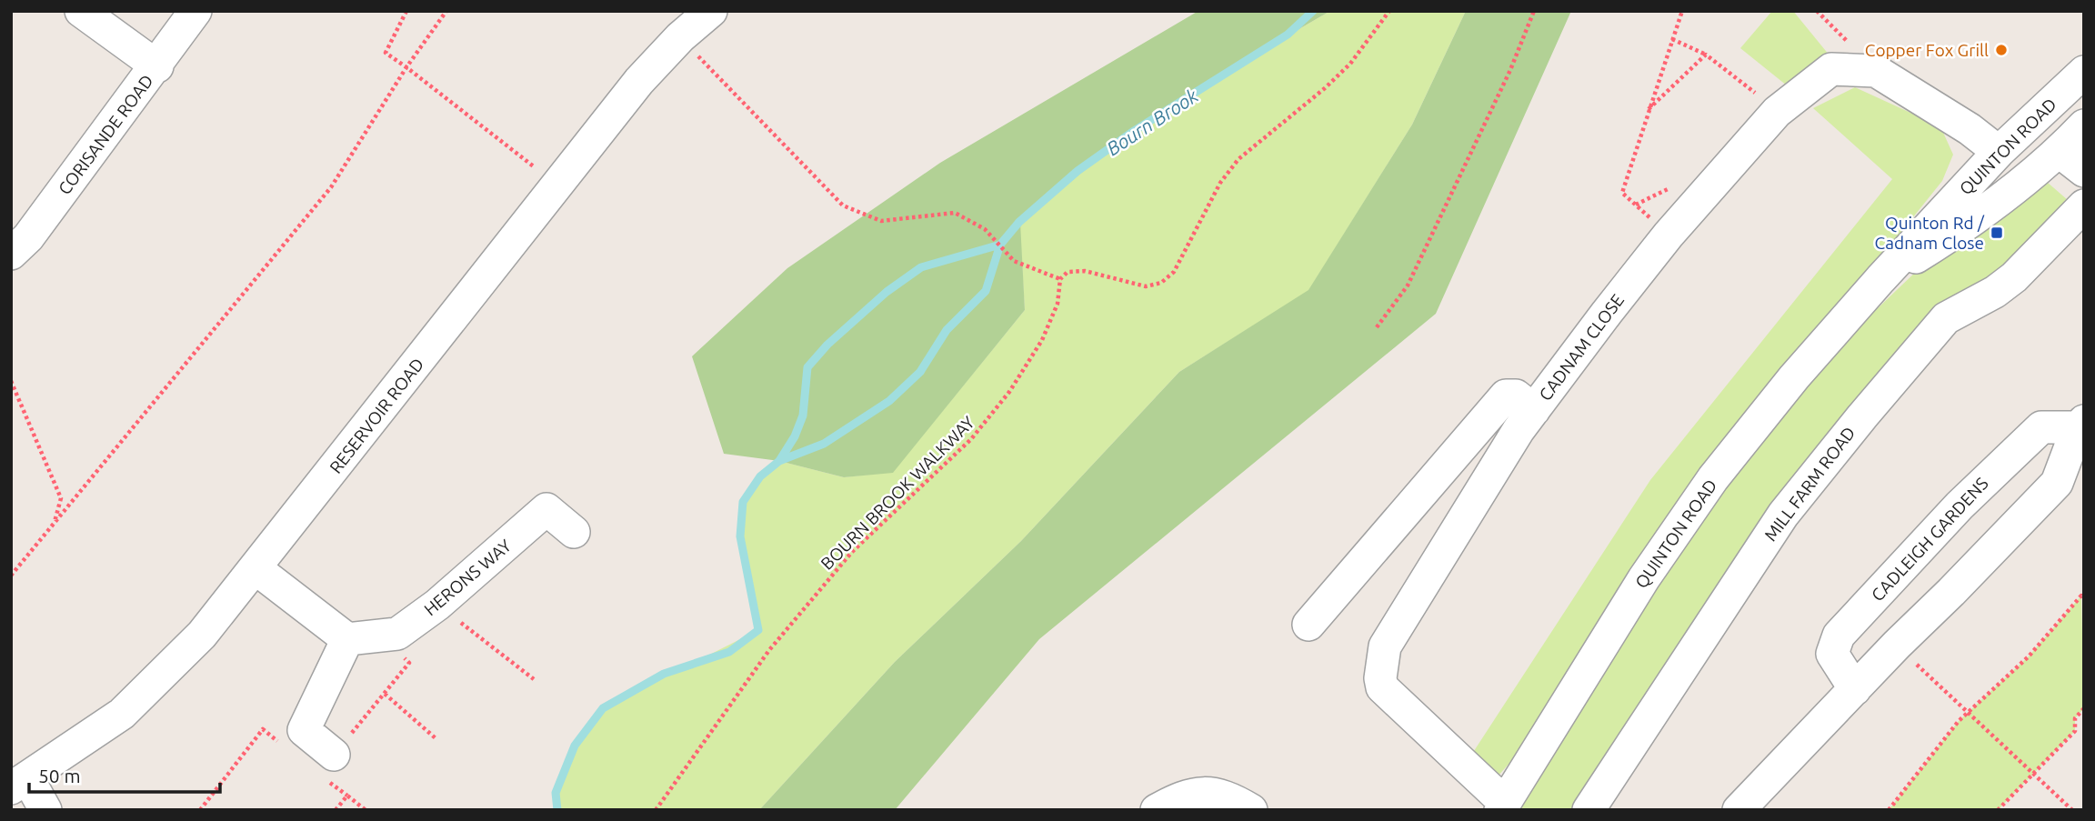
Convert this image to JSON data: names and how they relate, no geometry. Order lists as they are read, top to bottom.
{
  "streets": {
    "street": [
      "CORISANDE ROAD",
      "QUINTON ROAD",
      "CADNAM CLOSE",
      "RESERVOIR ROAD",
      "MILL FARM ROAD",
      "CADLEIGH GARDENS",
      "HERONS WAY"
    ],
    "path": ["BOURN BROOK WALKWAY"]
  },
  "crossings": [
    ["QUINTON ROAD", "CADNAM CLOSE"]
  ],
  "water": ["Bourn Brook"],
  "places": {
    "other": ["Copper Fox Grill"],
    "transit": ["Quinton Rd / Cadnam Close"]
  },
  "scale_bar": "50 m"
}
